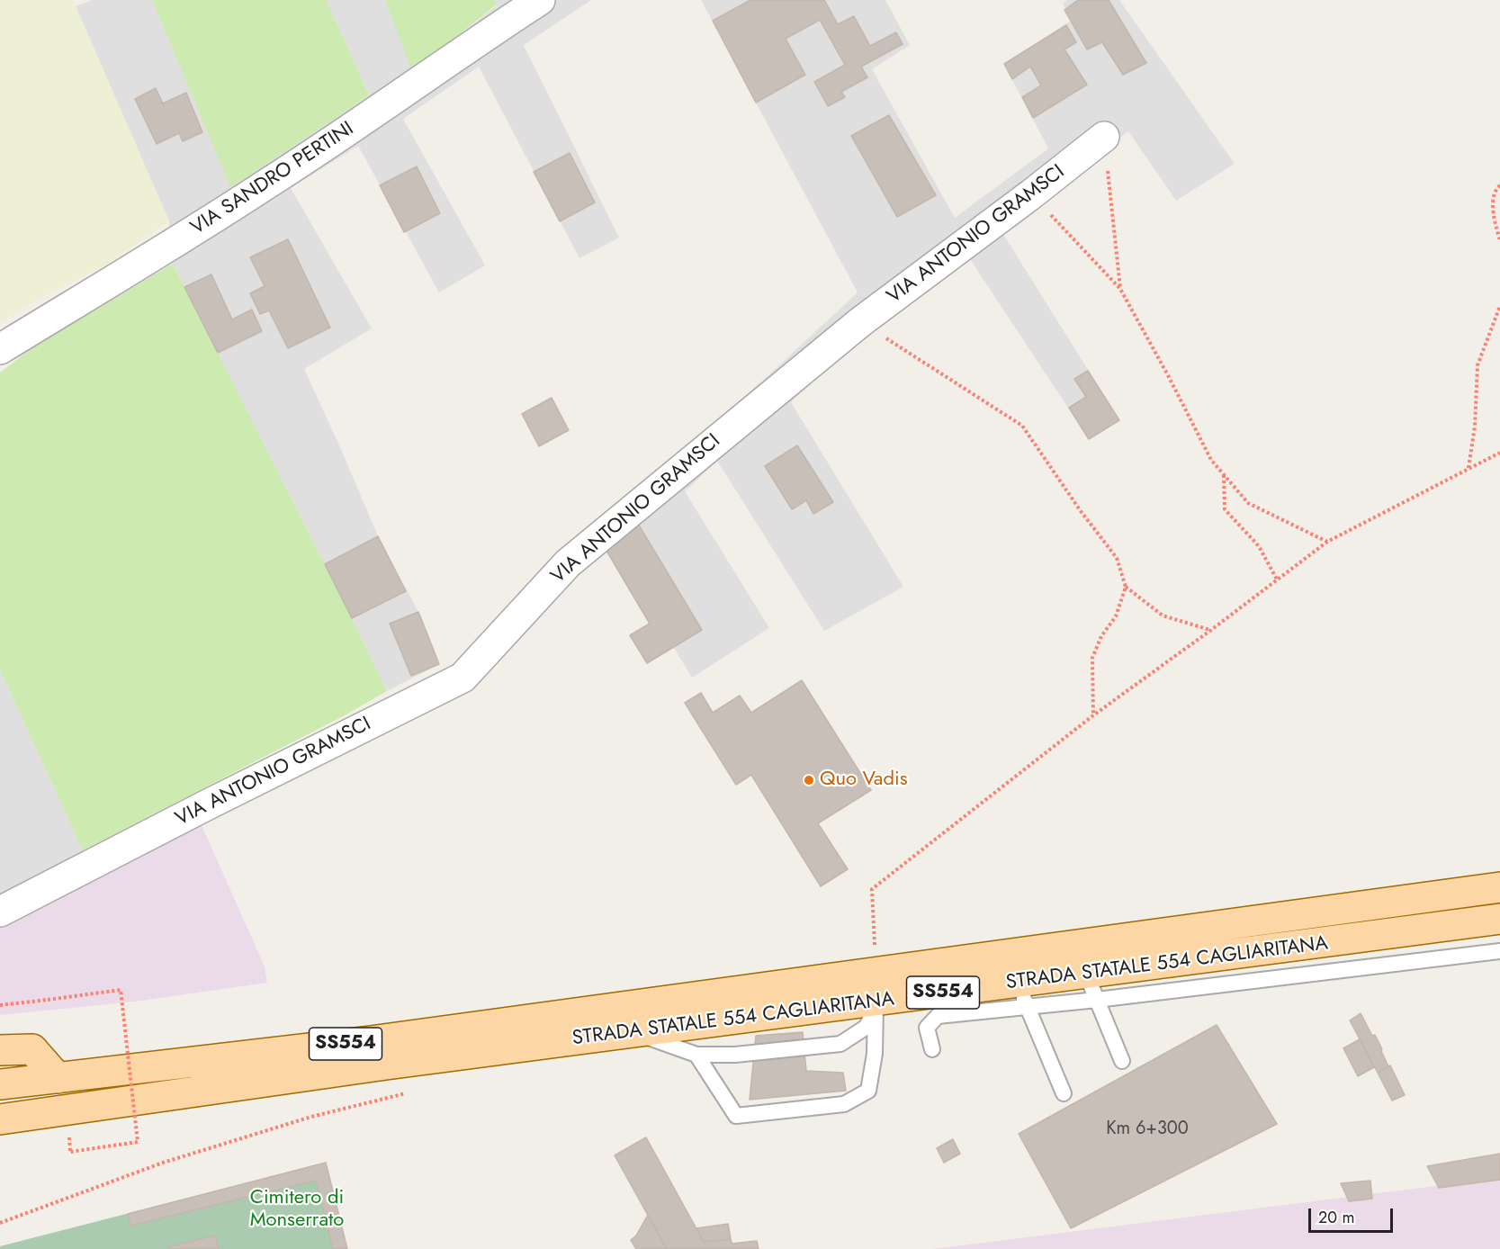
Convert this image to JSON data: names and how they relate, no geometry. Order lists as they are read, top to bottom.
{
  "streets": {
    "main road": ["STRADA STATALE 554 CAGLIARITANA", "SS554"],
    "street": ["VIA SANDRO PERTINI", "VIA ANTONIO GRAMSCI"]
  },
  "parks": ["Cimitero di Monserrato"],
  "places": ["Quo Vadis"],
  "house_numbers": ["Km 6+300"],
  "scale_bar": "20 m"
}
